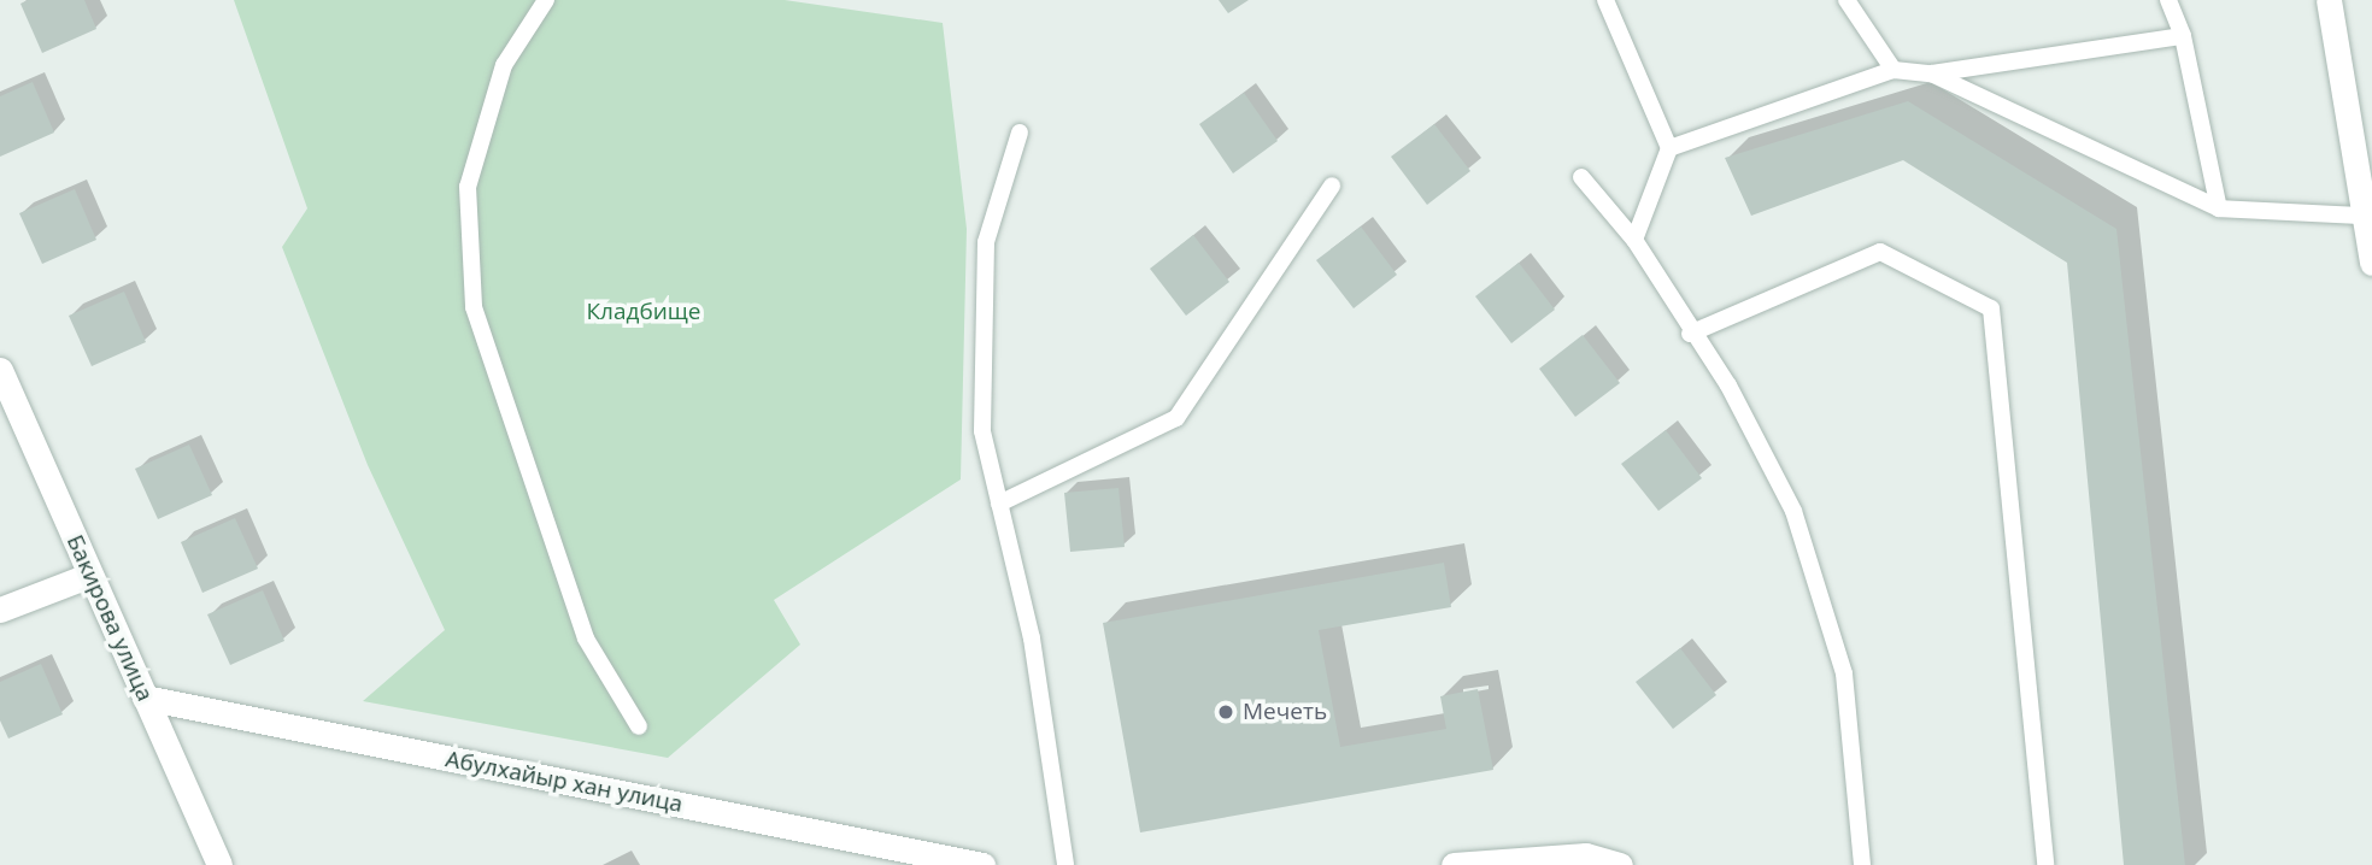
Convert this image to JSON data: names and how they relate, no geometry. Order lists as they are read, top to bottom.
{
  "streets": {
    "street": ["Бакирова улица", "Абулхайыр хан улица"]
  },
  "crossings": [
    ["Бакирова улица", "Абулхайыр хан улица"]
  ],
  "parks": ["Кладбище"],
  "places": ["Мечеть"]
}
